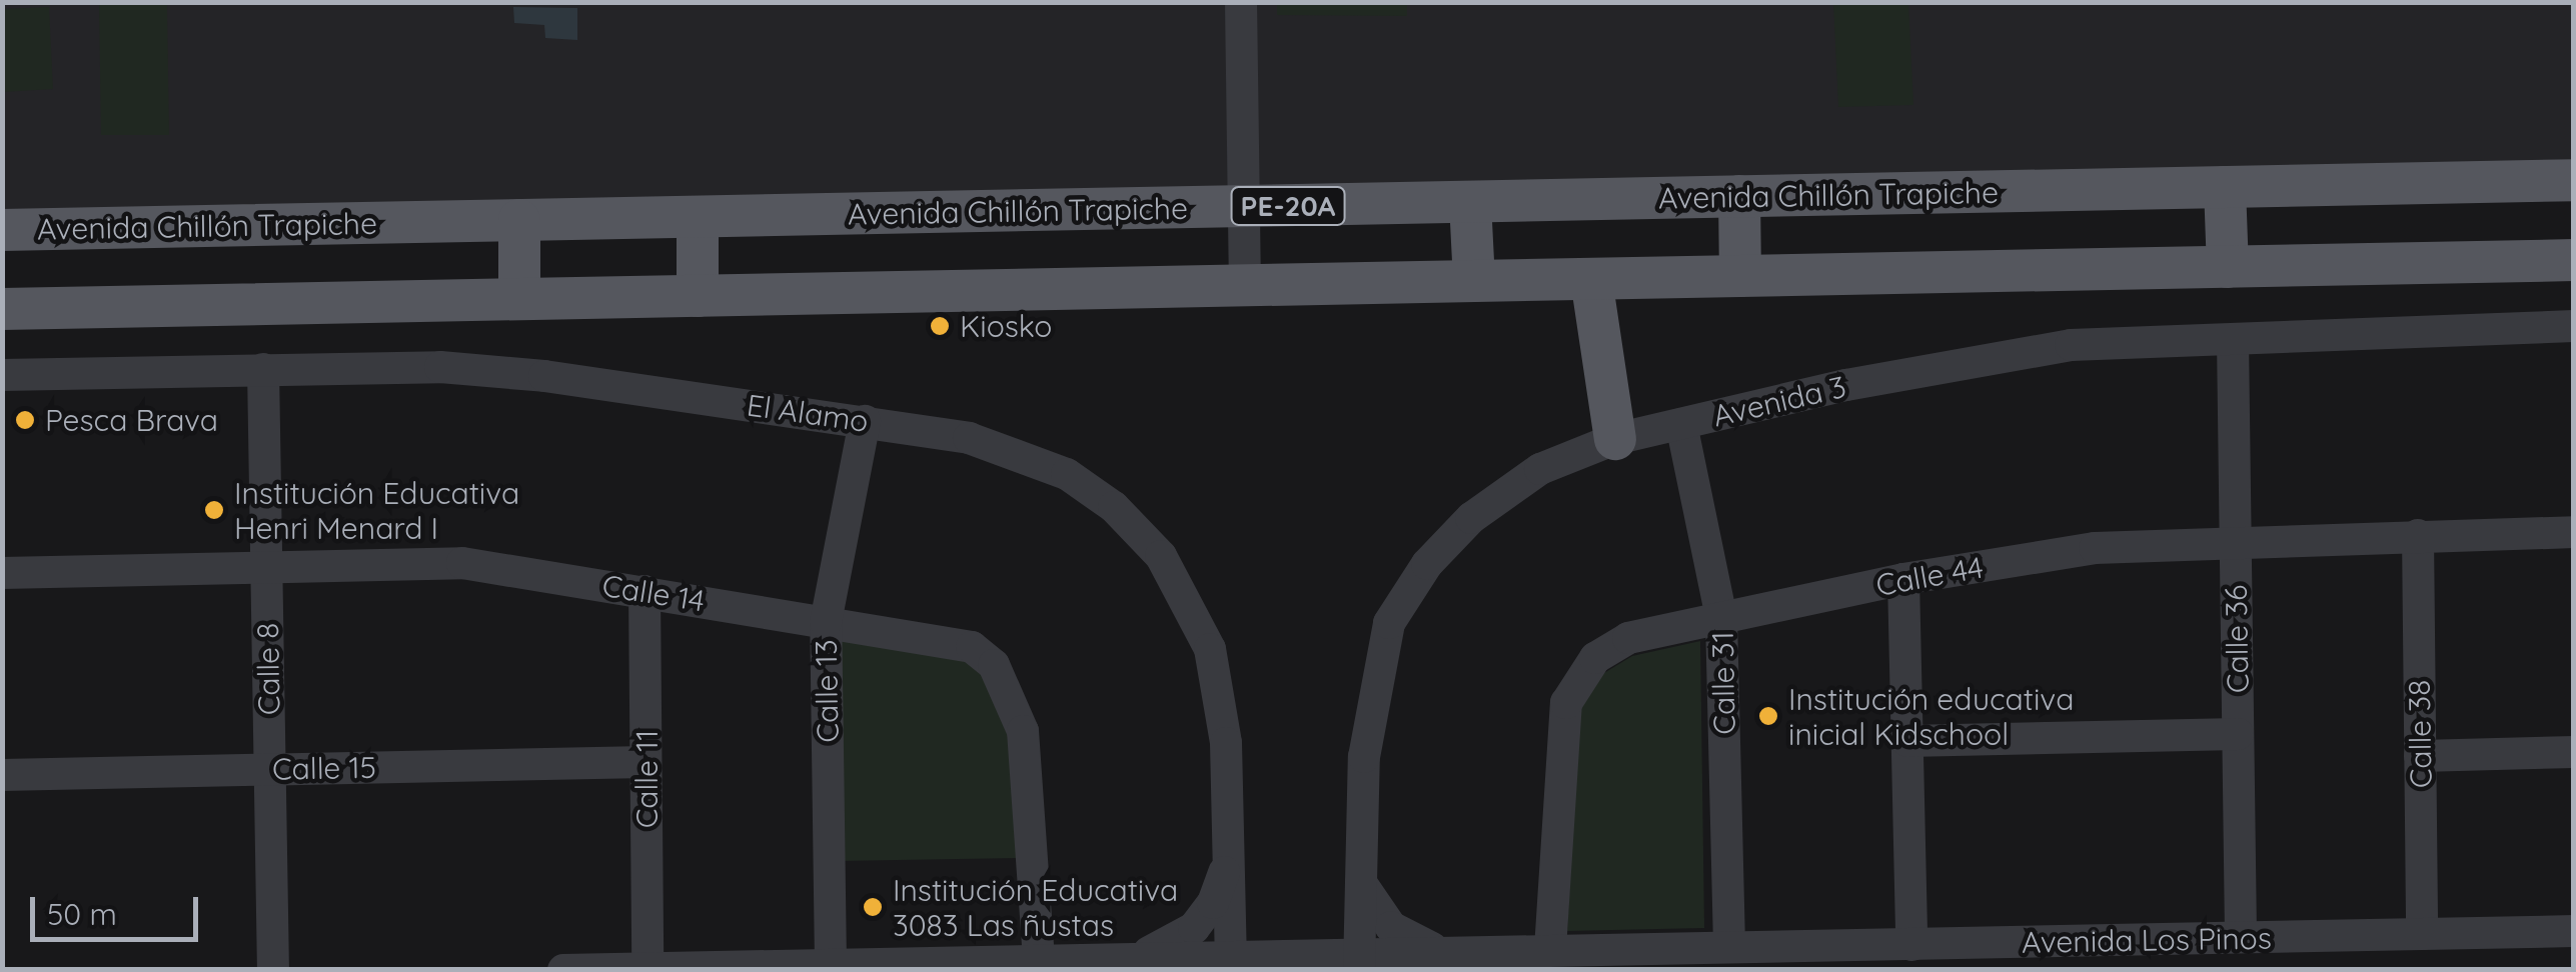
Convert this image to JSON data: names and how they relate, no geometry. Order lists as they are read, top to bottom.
{
  "streets": {
    "main road": ["Avenida Chillón Trapiche", "PE-20A"],
    "street": [
      "Avenida 3",
      "El Alamo",
      "Calle 44",
      "Calle 14",
      "Calle 36",
      "Calle 8",
      "Calle 31",
      "Calle 13",
      "Calle 38",
      "Calle 15",
      "Calle 11",
      "Avenida Los Pinos"
    ]
  },
  "crossings": [
    ["Avenida 3", "Calle 36"],
    ["Avenida 3", "Calle 31"],
    ["Avenida 3", "Avenida Los Pinos"],
    ["El Alamo", "Calle 8"],
    ["El Alamo", "Calle 13"],
    ["El Alamo", "Avenida Los Pinos"],
    ["Calle 44", "Calle 36"],
    ["Calle 44", "Calle 31"],
    ["Calle 44", "Calle 38"],
    ["Calle 44", "Avenida Los Pinos"],
    ["Calle 14", "Calle 8"],
    ["Calle 14", "Calle 13"],
    ["Calle 14", "Calle 11"],
    ["Calle 14", "Avenida Los Pinos"],
    ["Calle 36", "Avenida Los Pinos"],
    ["Calle 8", "Calle 15"],
    ["Calle 31", "Avenida Los Pinos"],
    ["Calle 13", "Avenida Los Pinos"],
    ["Calle 38", "Avenida Los Pinos"],
    ["Calle 15", "Calle 11"],
    ["Calle 11", "Avenida Los Pinos"]
  ],
  "places": [
    "Kiosko",
    "Pesca Brava",
    "Institución Educativa Henri Menard I",
    "Institución educativa inicial Kidschool",
    "Institución Educativa 3083 Las ñustas"
  ],
  "scale_bar": "50 m"
}
